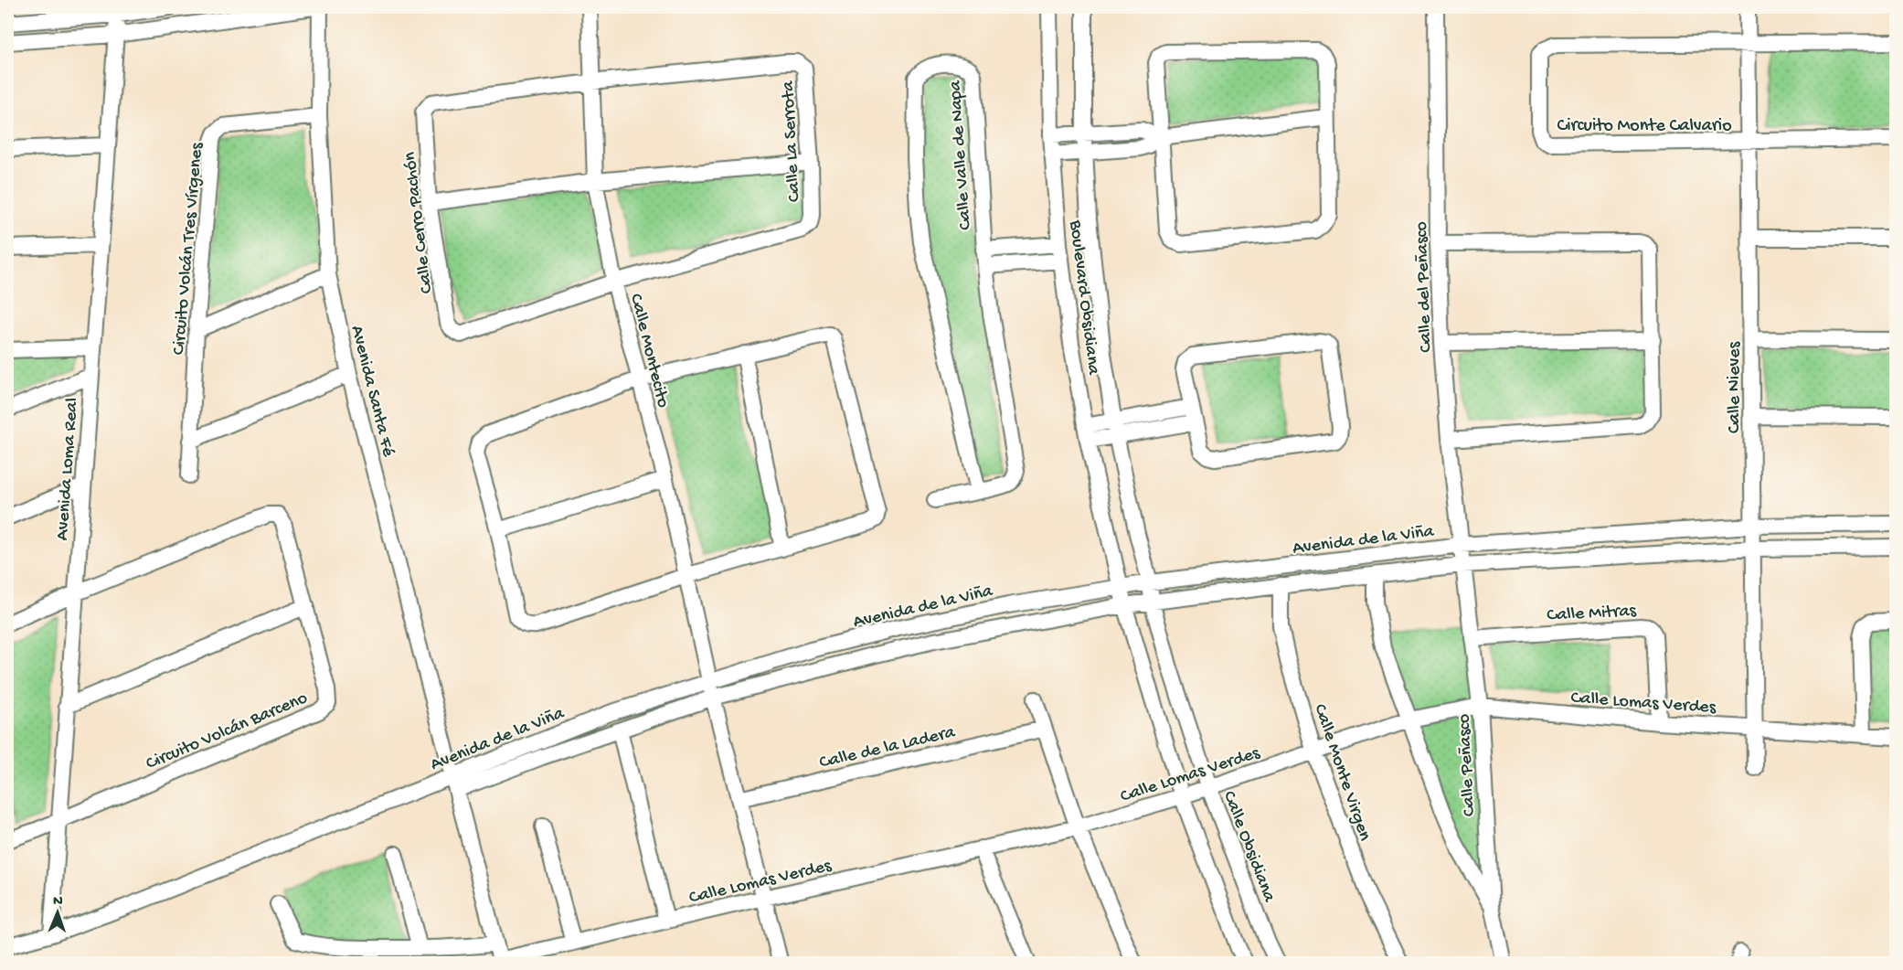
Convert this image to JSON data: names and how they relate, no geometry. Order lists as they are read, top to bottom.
{
  "streets": {
    "street": [
      "Circuito Monte Calvario",
      "Calle La Serrota",
      "Calle Valle de Napa",
      "Calle Cerro Pachón",
      "Circuito Volcán Tres Vírgenes",
      "Calle del Peñasco",
      "Boulevard Obsidiana",
      "Calle Montecito",
      "Calle Nieves",
      "Avenida Santa Fé",
      "Avenida Loma Real",
      "Avenida de la Viña",
      "Calle Mitras",
      "Calle Lomas Verdes",
      "Circuito Volcán Barceno",
      "Calle de la Ladera",
      "Calle Peñasco",
      "Calle Monte Virgen",
      "Calle Obsidiana"
    ]
  },
  "crossings": [
    ["Circuito Monte Calvario", "Calle Nieves"],
    ["Calle La Serrota", "Calle Cerro Pachón"],
    ["Calle La Serrota", "Calle Montecito"],
    ["Calle Cerro Pachón", "Calle Montecito"],
    ["Circuito Volcán Tres Vírgenes", "Avenida Santa Fé"],
    ["Calle del Peñasco", "Avenida de la Viña"],
    ["Calle del Peñasco", "Calle Peñasco"],
    ["Boulevard Obsidiana", "Avenida de la Viña"],
    ["Boulevard Obsidiana", "Calle Obsidiana"],
    ["Calle Montecito", "Avenida de la Viña"],
    ["Calle Montecito", "Calle Lomas Verdes"],
    ["Calle Montecito", "Calle de la Ladera"],
    ["Calle Nieves", "Avenida de la Viña"],
    ["Calle Nieves", "Calle Lomas Verdes"],
    ["Avenida Santa Fé", "Avenida de la Viña"],
    ["Avenida Santa Fé", "Calle Lomas Verdes"],
    ["Avenida Loma Real", "Avenida de la Viña"],
    ["Avenida Loma Real", "Circuito Volcán Barceno"],
    ["Avenida de la Viña", "Calle Peñasco"],
    ["Avenida de la Viña", "Calle Monte Virgen"],
    ["Avenida de la Viña", "Calle Obsidiana"],
    ["Calle Mitras", "Calle Lomas Verdes"],
    ["Calle Mitras", "Calle Peñasco"],
    ["Calle Lomas Verdes", "Calle Peñasco"],
    ["Calle Lomas Verdes", "Calle Monte Virgen"],
    ["Calle Lomas Verdes", "Calle Obsidiana"]
  ],
  "north": "top"
}
